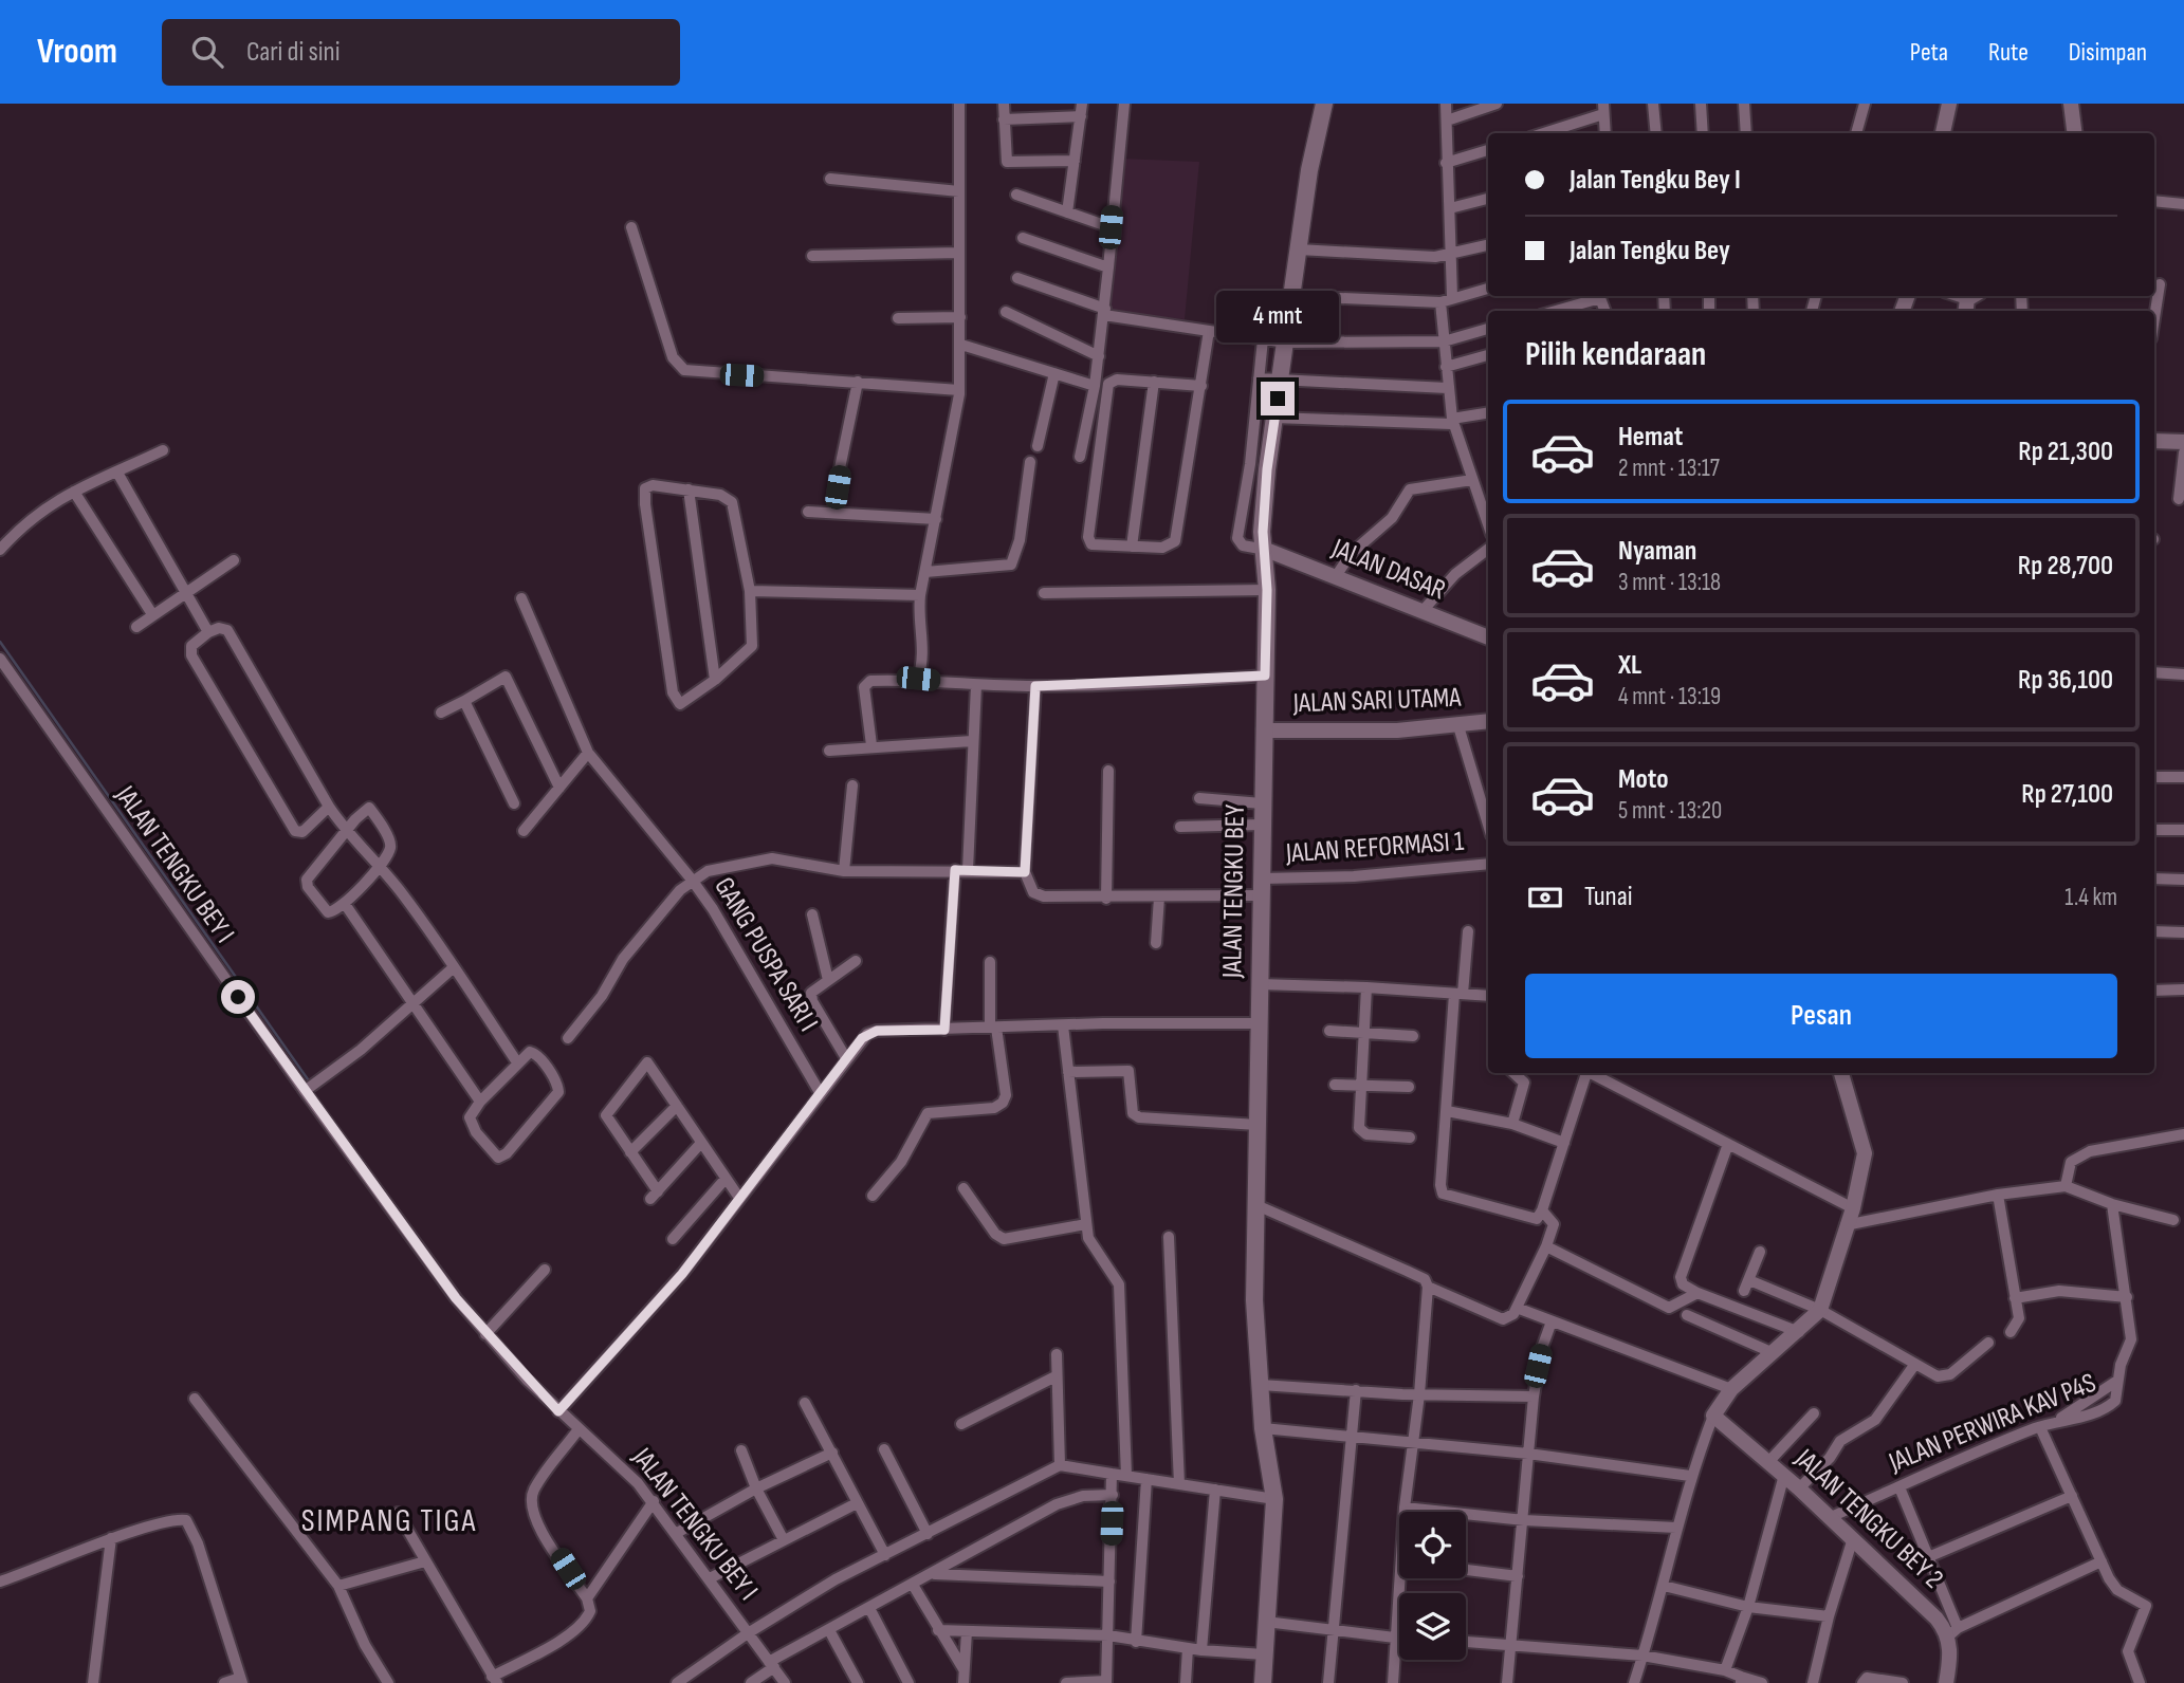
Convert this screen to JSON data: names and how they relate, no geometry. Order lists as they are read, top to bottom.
{
  "streets": {
    "main road": ["JALAN TENGKU BEY"],
    "street": [
      "JALAN DASAR",
      "JALAN SARI UTAMA",
      "JALAN REFORMASI 1",
      "JALAN TENGKU BEY I",
      "GANG PUSPA SARI I",
      "JALAN PERWIRA KAV P4S",
      "JALAN TENGKU BEY 2"
    ]
  },
  "crossings": [
    ["JALAN DASAR", "JALAN TENGKU BEY"],
    ["JALAN SARI UTAMA", "JALAN TENGKU BEY"],
    ["JALAN REFORMASI 1", "JALAN TENGKU BEY"],
    ["JALAN PERWIRA KAV P4S", "JALAN TENGKU BEY 2"]
  ],
  "districts": ["SIMPANG TIGA"],
  "page": {
    "header": "Vroom",
    "search": "Cari di sini",
    "nav": ["Peta", "Rute", "Disimpan"],
    "banner": ["Jalan Tengku Bey I", "Jalan Tengku Bey"],
    "bubble": "4 mnt",
    "heading": "Pilih kendaraan",
    "list": [
      {
        "name": "Hemat",
        "note": "2 mnt · 13:17",
        "value": "Rp 21,300"
      },
      {
        "name": "Nyaman",
        "note": "3 mnt · 13:18",
        "value": "Rp 28,700"
      },
      {
        "name": "XL",
        "note": "4 mnt · 13:19",
        "value": "Rp 36,100"
      },
      {
        "name": "Moto",
        "note": "5 mnt · 13:20",
        "value": "Rp 27,100"
      }
    ],
    "pay": ["Tunai", "1.4 km"],
    "buttons": "Pesan"
  }
}
